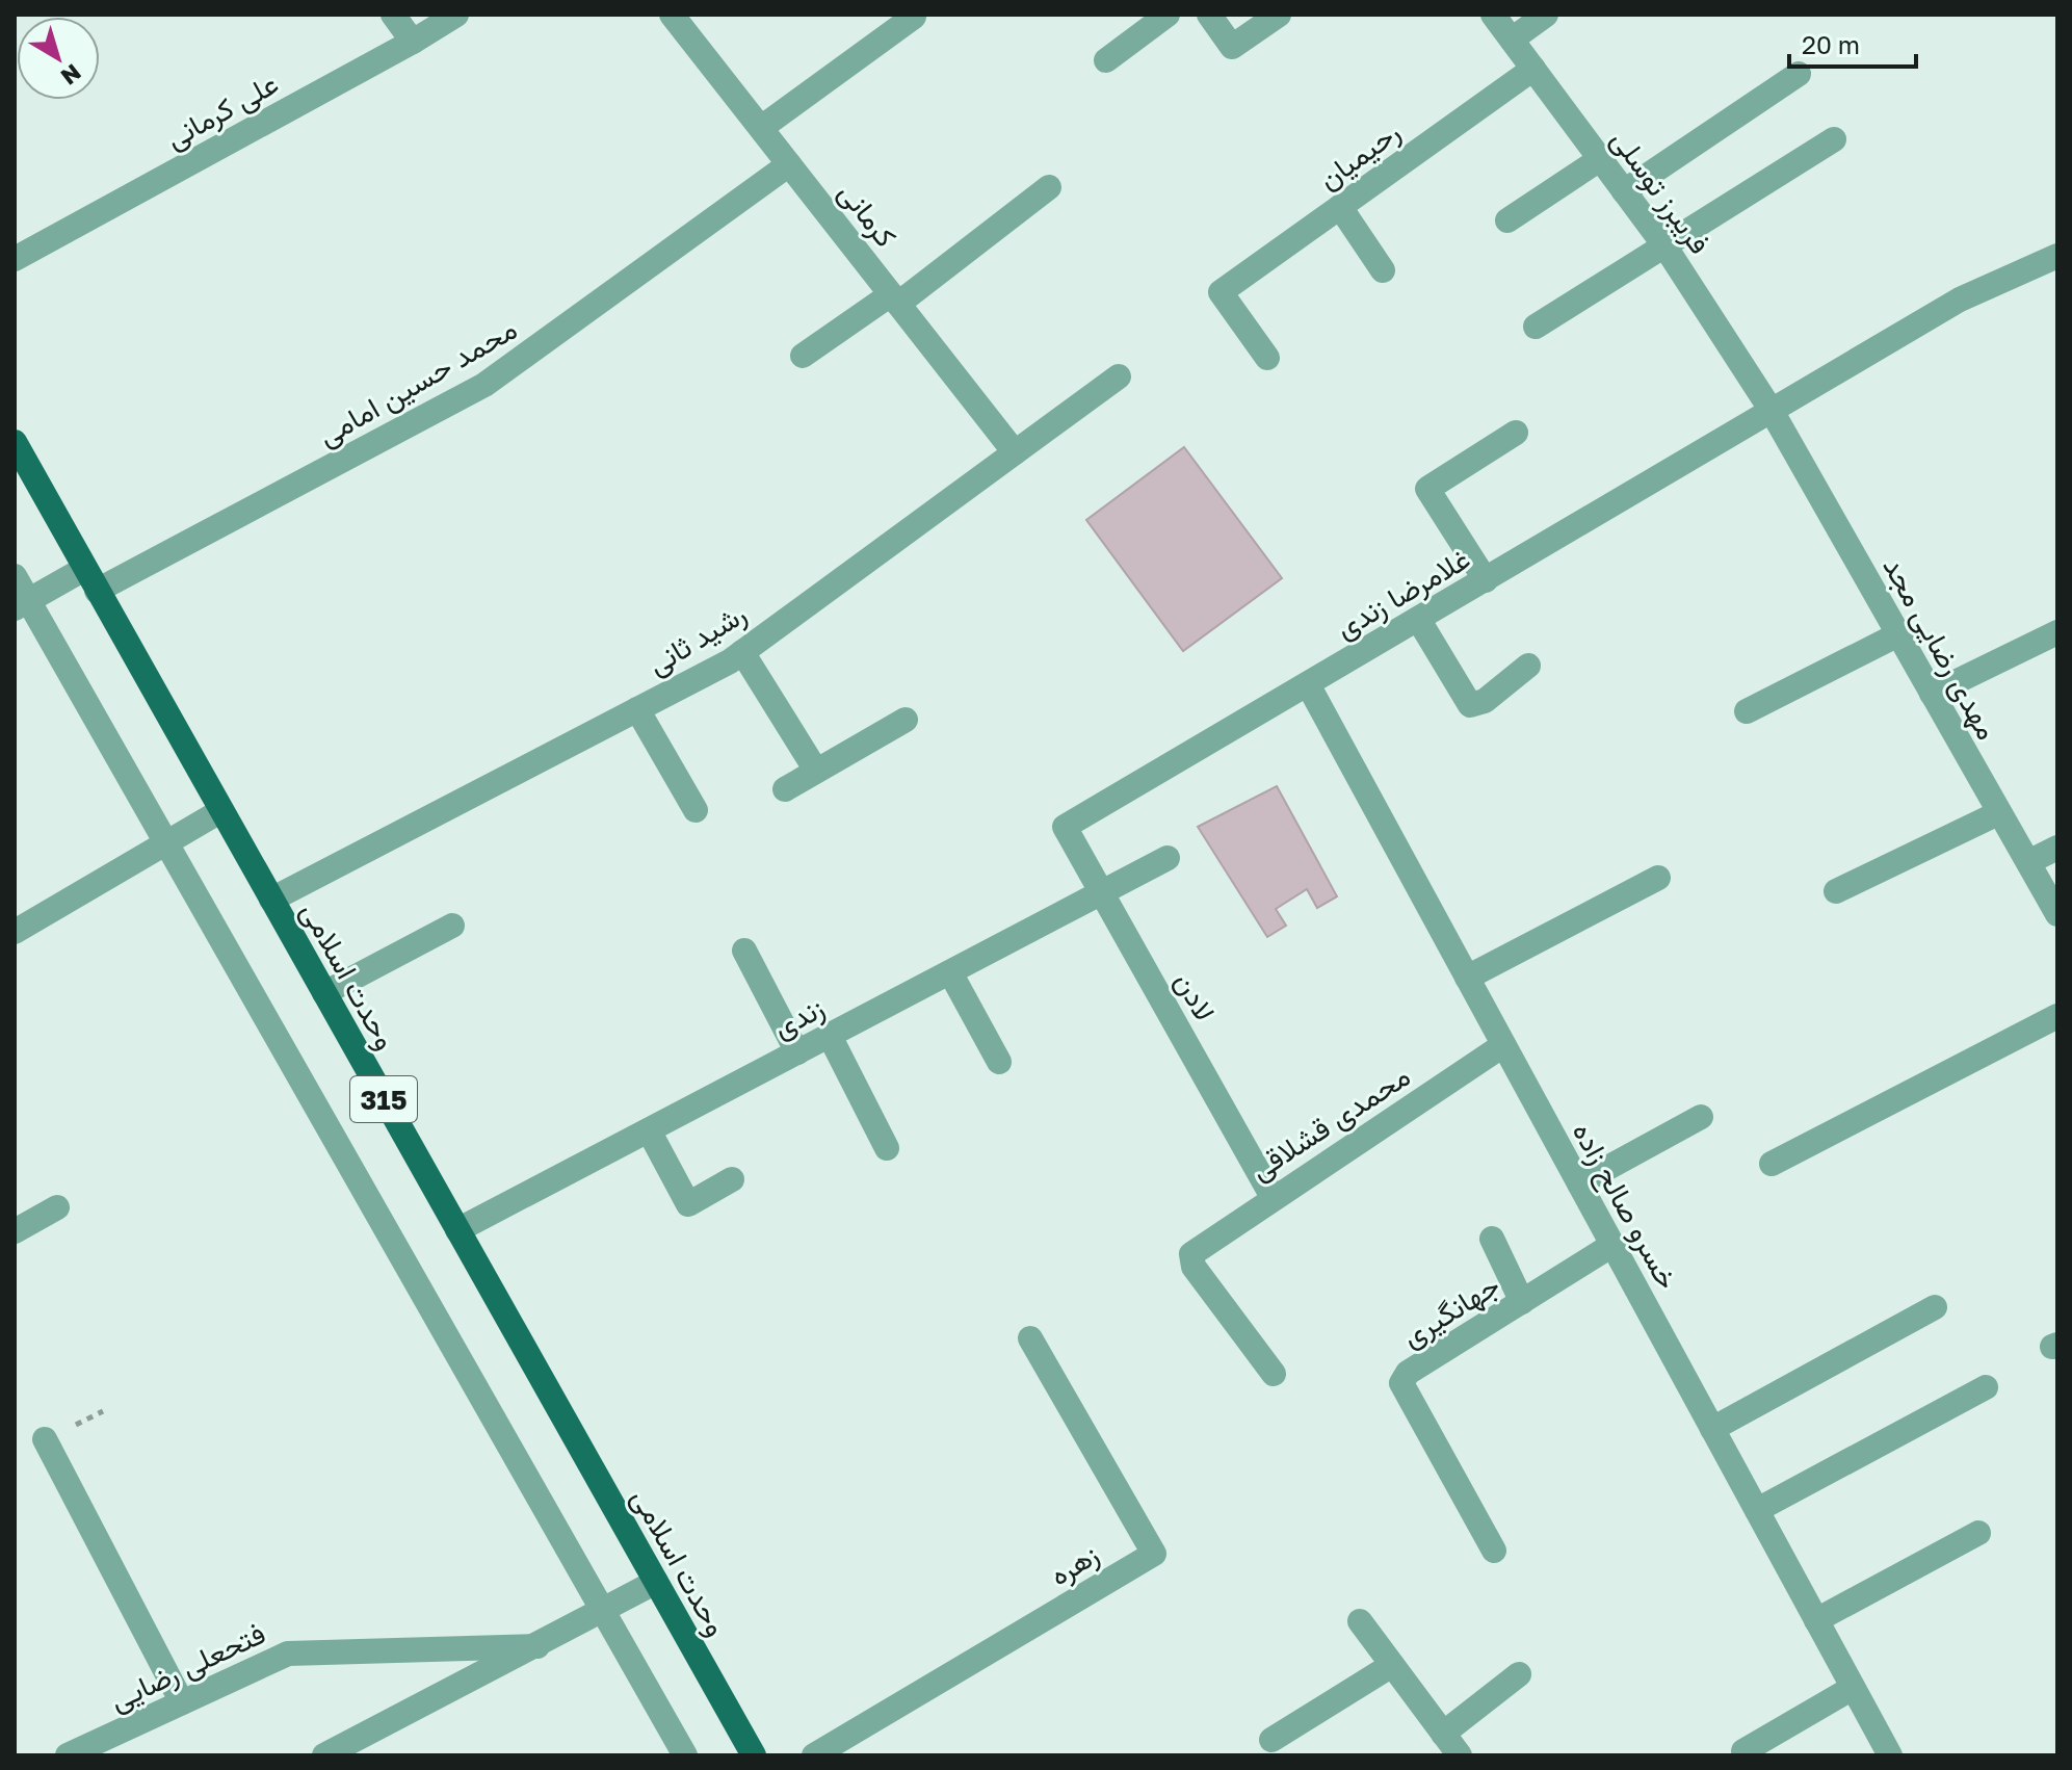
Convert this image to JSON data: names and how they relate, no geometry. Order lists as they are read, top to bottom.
{
  "streets": {
    "main road": ["وحدت اسلامی", "315"],
    "street": [
      "علی کرمانی",
      "رحیمیان",
      "فریبرز توسلی",
      "کرمانی",
      "محمد حسین امامی",
      "غلامرضا زندی",
      "رشید ثانی",
      "مهدی رضایی مجد",
      "لادن",
      "زندی",
      "محمدی قشلاقی",
      "خسرو صالح زاده",
      "جهانگیری",
      "زهره",
      "فتحعلی رضایی"
    ]
  },
  "crossings": [
    ["رحیمیان", "فریبرز توسلی"],
    ["فریبرز توسلی", "غلامرضا زندی"],
    ["فریبرز توسلی", "مهدی رضایی مجد"],
    ["کرمانی", "محمد حسین امامی"],
    ["کرمانی", "رشید ثانی"],
    ["محمد حسین امامی", "وحدت اسلامی"],
    ["غلامرضا زندی", "مهدی رضایی مجد"],
    ["غلامرضا زندی", "لادن"],
    ["غلامرضا زندی", "خسرو صالح زاده"],
    ["رشید ثانی", "وحدت اسلامی"],
    ["وحدت اسلامی", "زندی"],
    ["لادن", "زندی"],
    ["لادن", "محمدی قشلاقی"],
    ["محمدی قشلاقی", "خسرو صالح زاده"],
    ["خسرو صالح زاده", "جهانگیری"]
  ],
  "scale_bar": "20 m",
  "north": "bottom right"
}
